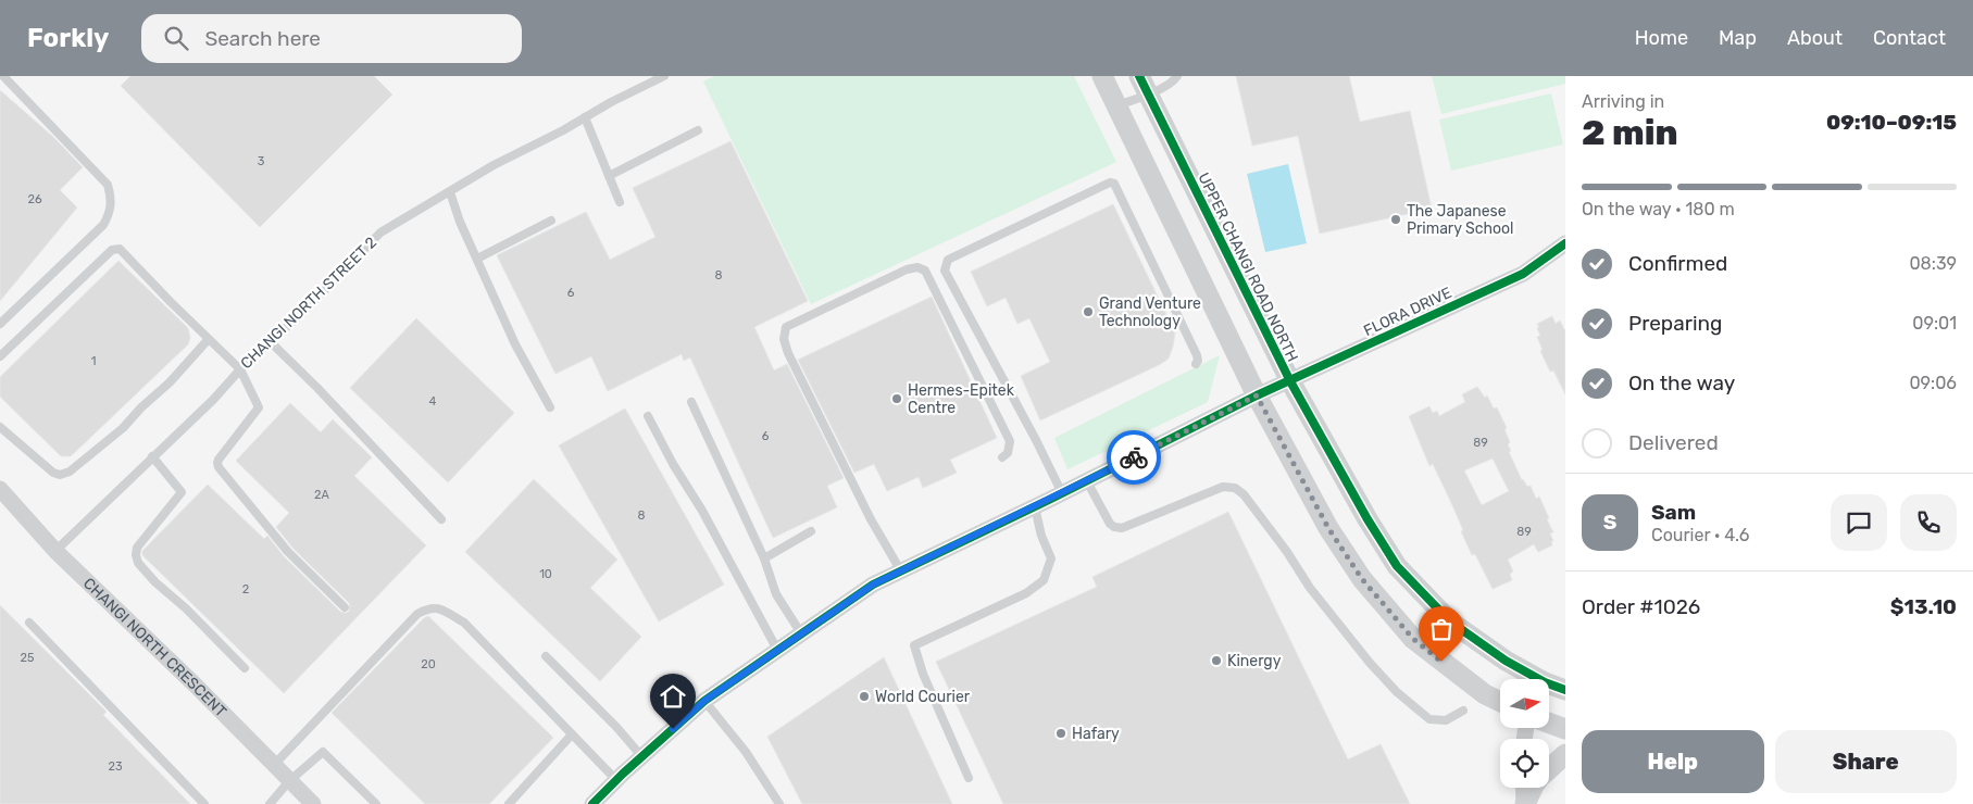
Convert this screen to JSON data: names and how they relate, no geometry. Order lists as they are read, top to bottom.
{
  "streets": {
    "street": ["UPPER CHANGI ROAD NORTH", "FLORA DRIVE", "CHANGI NORTH CRESCENT"],
    "lane": ["CHANGI NORTH STREET 2"]
  },
  "crossings": [
    ["UPPER CHANGI ROAD NORTH", "FLORA DRIVE"],
    ["CHANGI NORTH STREET 2", "CHANGI NORTH CRESCENT"]
  ],
  "places": [
    "The Japanese Primary School",
    "Grand Venture Technology",
    "Hermes-Epitek Centre",
    "Kinergy",
    "World Courier",
    "Hafary"
  ],
  "house_numbers": [
    "3",
    "26",
    "8",
    "6",
    "1",
    "4",
    "6",
    "89",
    "2A",
    "8",
    "89",
    "10",
    "2",
    "25",
    "20",
    "23"
  ],
  "north": "right",
  "page": {
    "header": "Forkly",
    "search": "Search here",
    "nav": [
      "Home",
      "Map",
      "About",
      "Contact"
    ],
    "heading": ["2 min", "Arriving in", "09:10–09:15"],
    "panel": [
      "Sam",
      "Courier · 4.6",
      "Order #1026",
      "$13.10"
    ],
    "bar": "On the way · 180 m",
    "list": [
      ["Confirmed", "08:39"],
      ["Preparing", "09:01"],
      ["On the way", "09:06"],
      "Delivered"
    ],
    "round": "S",
    "buttons": ["Help", "Share"]
  }
}
